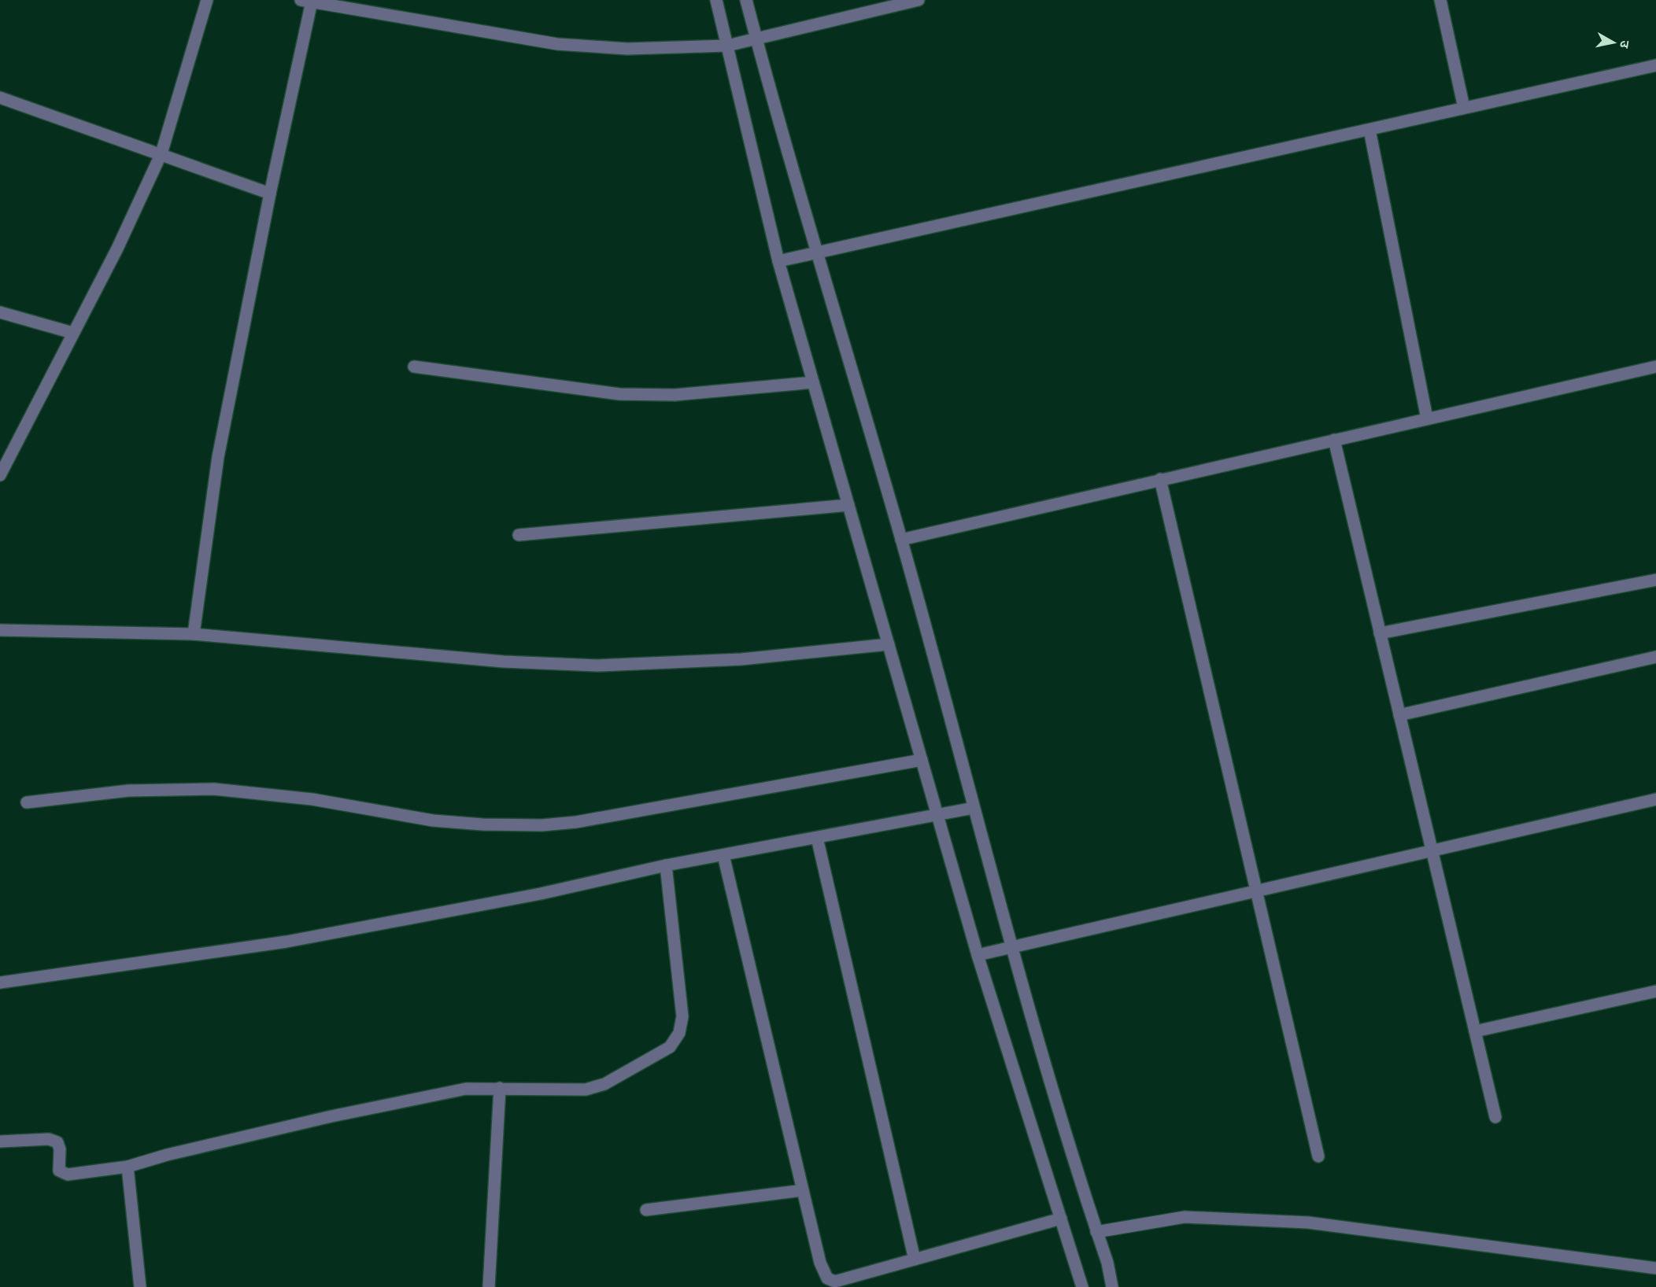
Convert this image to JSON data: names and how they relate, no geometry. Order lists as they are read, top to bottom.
{
  "north": "right"
}
